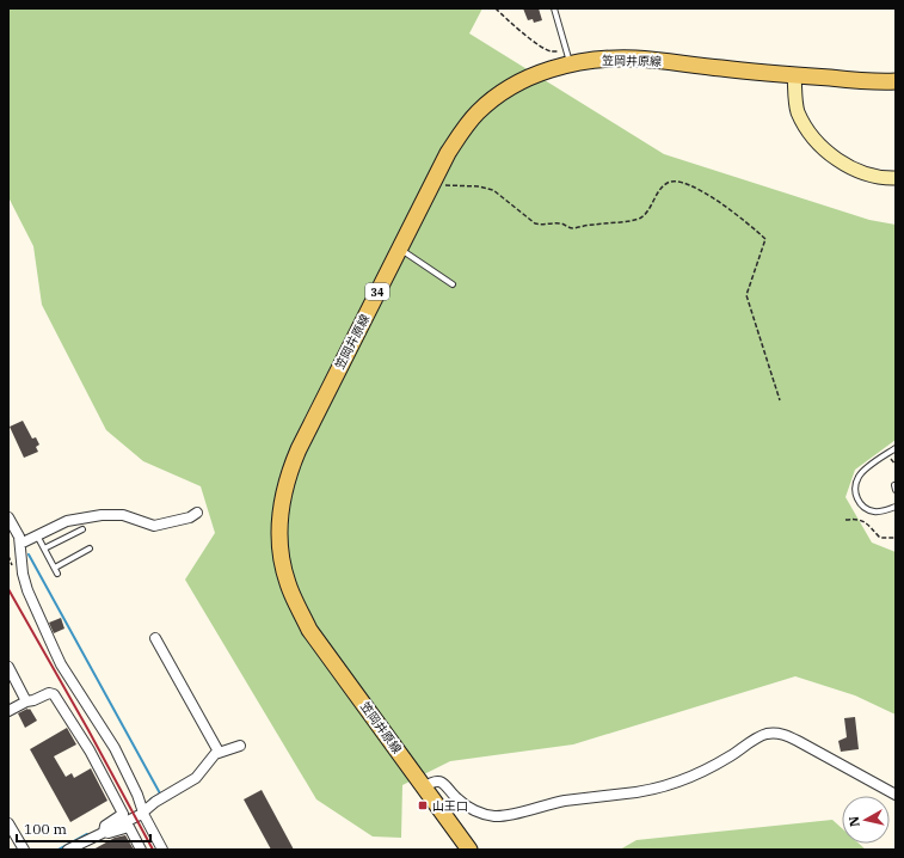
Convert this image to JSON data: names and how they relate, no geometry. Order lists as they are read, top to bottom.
{
  "streets": {
    "main road": ["笠岡井原線", "34"]
  },
  "places": {
    "transit": ["山王口"]
  },
  "scale_bar": "100 m",
  "north": "left"
}
